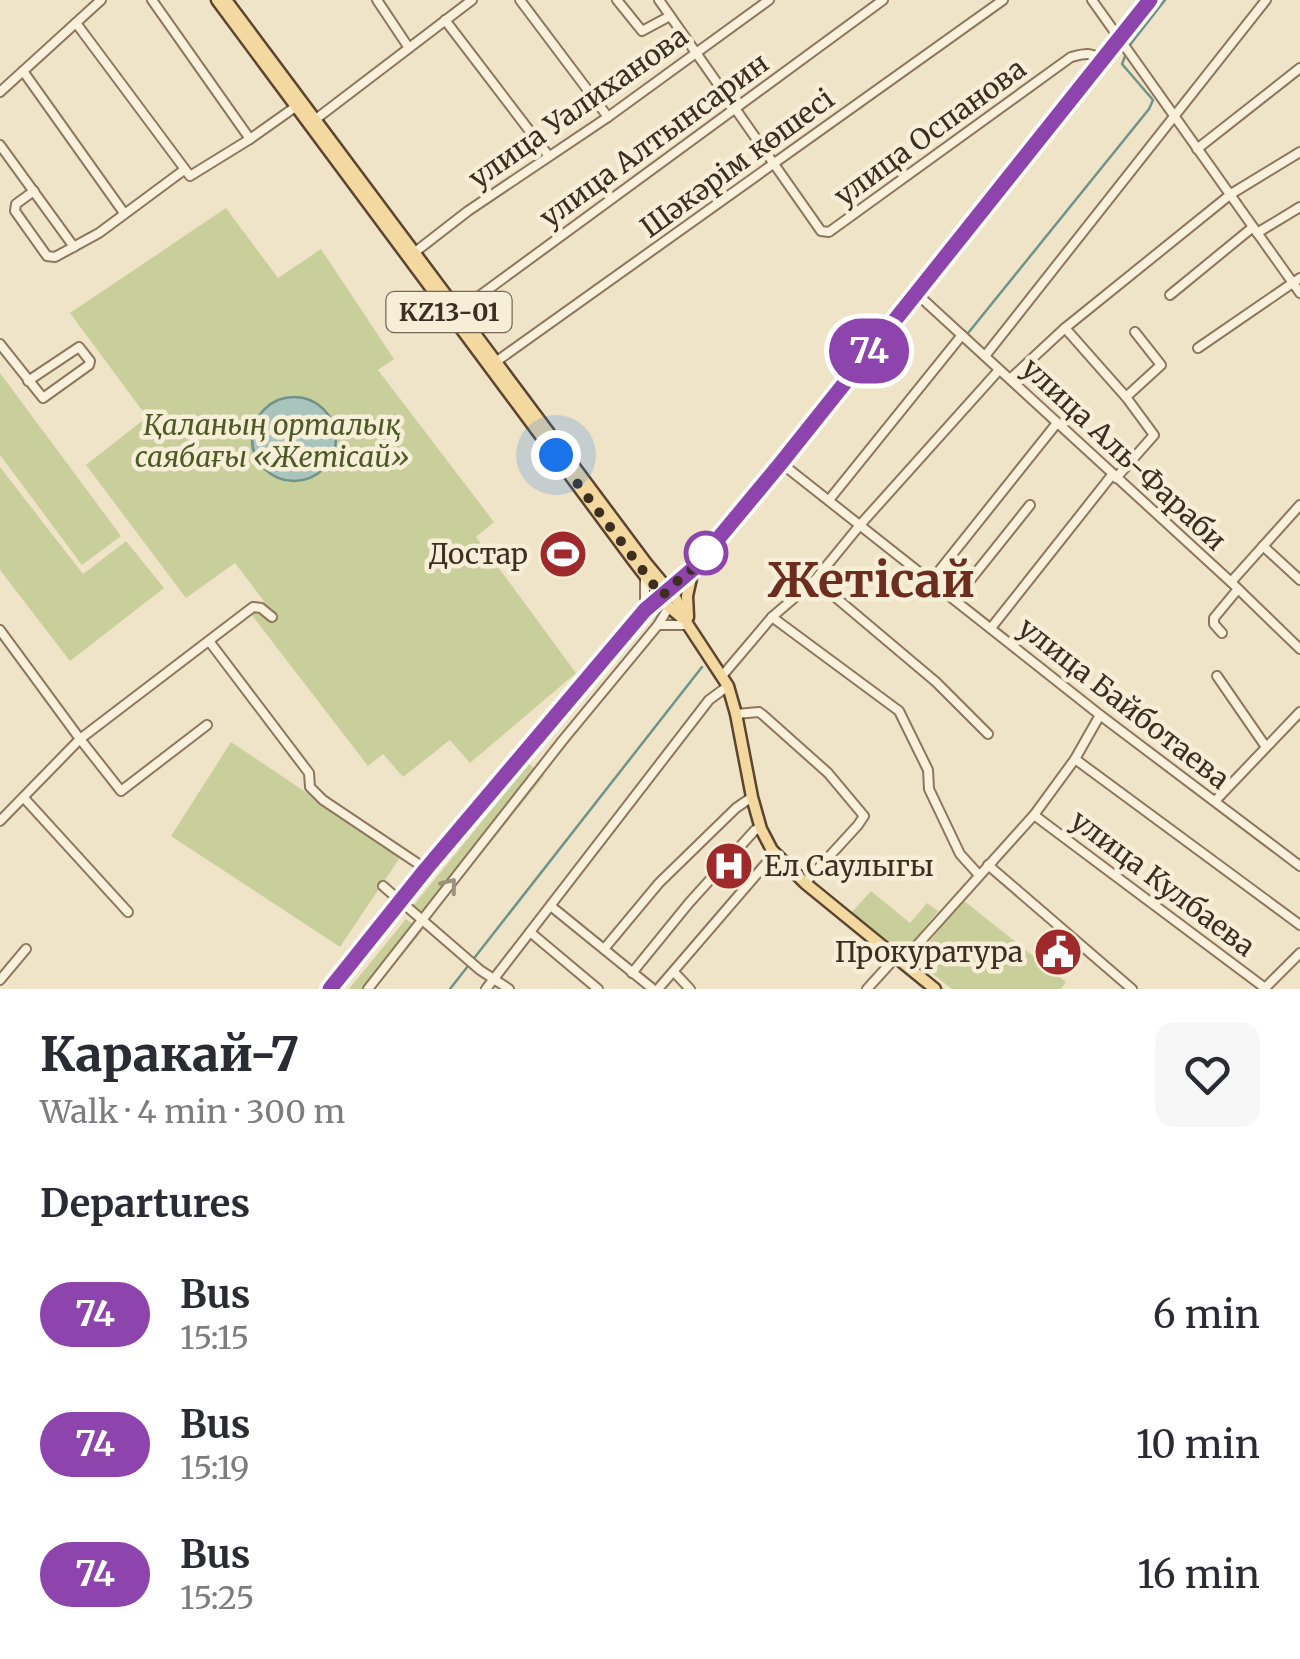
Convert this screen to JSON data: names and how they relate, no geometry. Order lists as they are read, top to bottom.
{
  "streets": {
    "main road": ["KZ13-01"],
    "street": [
      "улица Уалиханова",
      "улица Оспанова",
      "улица Алтынсарин",
      "Шәкәрім көшесі",
      "улица Аль-Фараби",
      "улица Байботаева",
      "улица Кулбаева"
    ]
  },
  "crossings": [
    ["улица Уалиханова", "улица Оспанова"],
    ["улица Уалиханова", "KZ13-01"],
    ["улица Оспанова", "улица Алтынсарин"],
    ["улица Оспанова", "Шәкәрім көшесі"],
    ["улица Алтынсарин", "KZ13-01"],
    ["Шәкәрім көшесі", "KZ13-01"]
  ],
  "districts": ["Жетісай"],
  "parks": ["Қаланың орталық саябағы «Жетісай»"],
  "places": {
    "sports": ["Достар"],
    "hospital": ["Ел Саулыгы"],
    "public building": ["Прокуратура"]
  },
  "lines": ["bus line 74"],
  "page": {
    "on_map": "74",
    "heading": [
      ["Каракай-7", "Walk · 4 min · 300 m"],
      "Departures"
    ],
    "list": [
      {
        "mark": "74",
        "name": "Bus",
        "note": "15:15",
        "value": "6 min"
      },
      {
        "mark": "74",
        "name": "Bus",
        "note": "15:19",
        "value": "10 min"
      },
      {
        "mark": "74",
        "name": "Bus",
        "note": "15:25",
        "value": "16 min"
      }
    ]
  }
}
